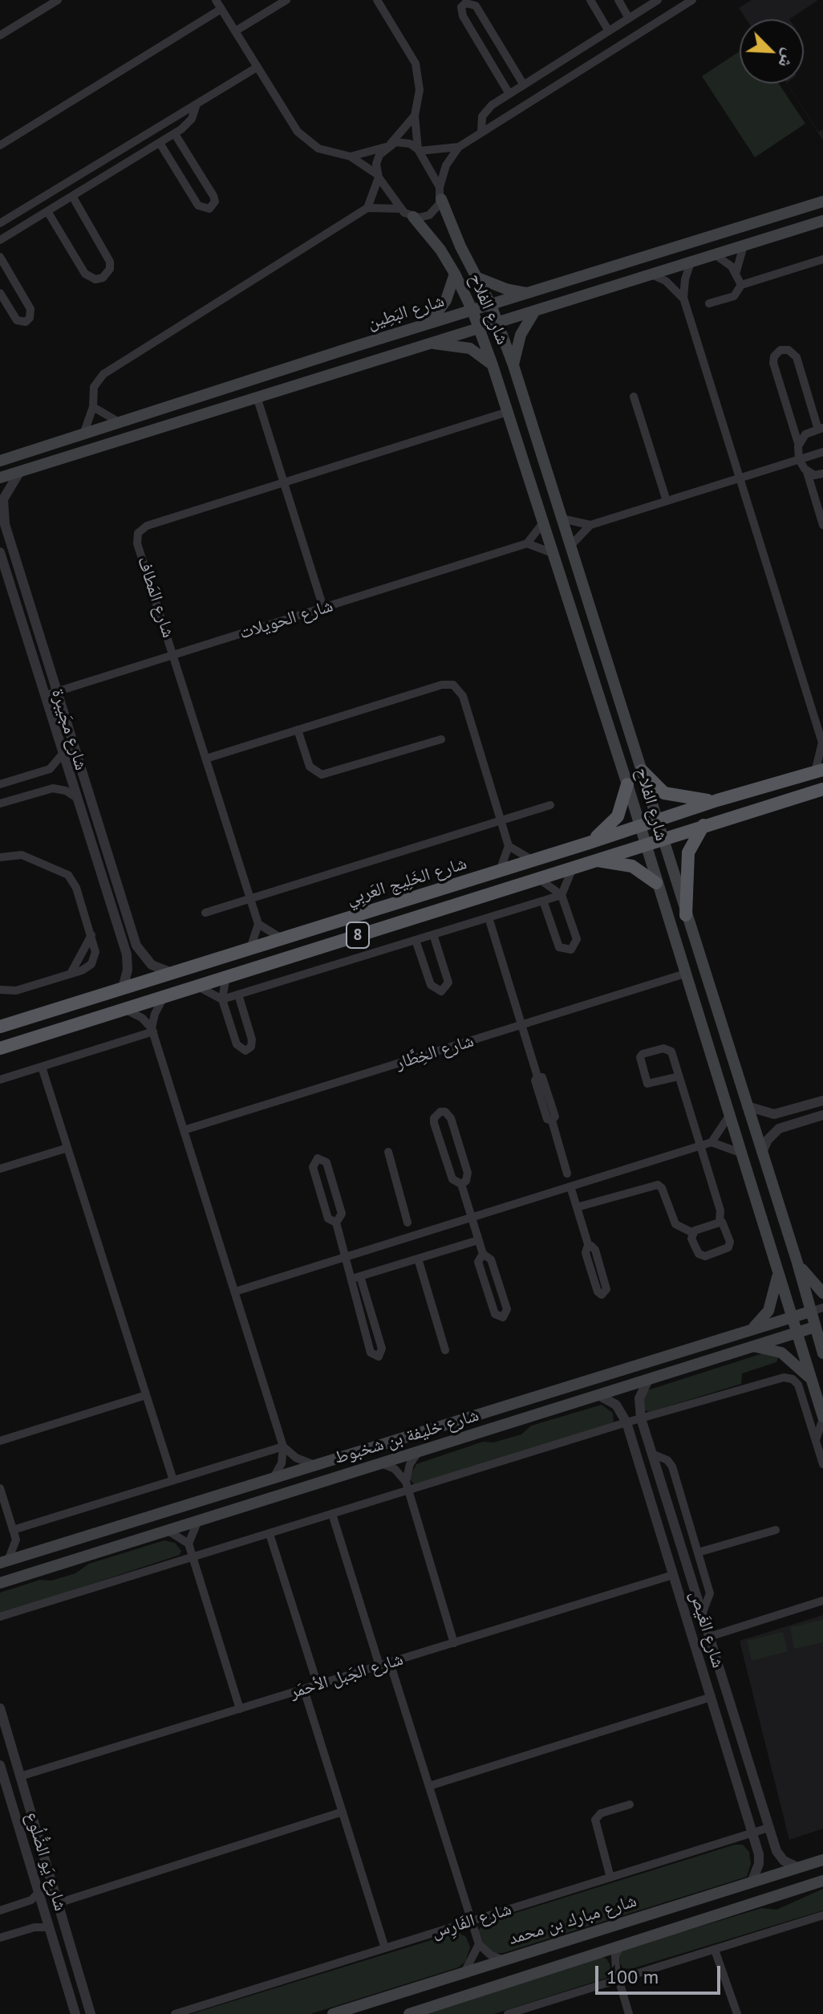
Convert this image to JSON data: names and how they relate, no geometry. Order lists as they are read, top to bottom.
{
  "streets": {
    "highway": ["شارع الخَلِيج العَربِي", "8"],
    "main road": [
      "شارع الفلاح",
      "شارع البَطِين",
      "شارع خليفة بن شخبوط",
      "شارع مبارك بن محمد"
    ],
    "street": [
      "شارع المَطاف",
      "شارع الحويلات",
      "شارع مجَيبرة",
      "شارع الخِطَّار",
      "شارع الغَيص",
      "شارع الجَبل الأحمَر",
      "شارع يَو الضُّلُوع",
      "شارع الفَارِس"
    ]
  },
  "crossings": [
    ["شارع الفلاح", "شارع البَطِين"],
    ["شارع الفلاح", "شارع المَطاف"],
    ["شارع الفلاح", "شارع الخَلِيج العَربِي"],
    ["شارع الفلاح", "شارع الخِطَّار"],
    ["شارع الفلاح", "شارع خليفة بن شخبوط"],
    ["شارع البَطِين", "شارع مجَيبرة"],
    ["شارع المَطاف", "شارع الحويلات"],
    ["شارع المَطاف", "شارع الخَلِيج العَربِي"],
    ["شارع الحويلات", "شارع مجَيبرة"],
    ["شارع مجَيبرة", "شارع الخَلِيج العَربِي"],
    ["شارع خليفة بن شخبوط", "شارع الغَيص"],
    ["شارع الغَيص", "شارع الجَبل الأحمَر"],
    ["شارع الغَيص", "شارع مبارك بن محمد"],
    ["شارع الغَيص", "شارع الفَارِس"],
    ["شارع الجَبل الأحمَر", "شارع يَو الضُّلُوع"]
  ],
  "scale_bar": "100 m",
  "north": "bottom right"
}
